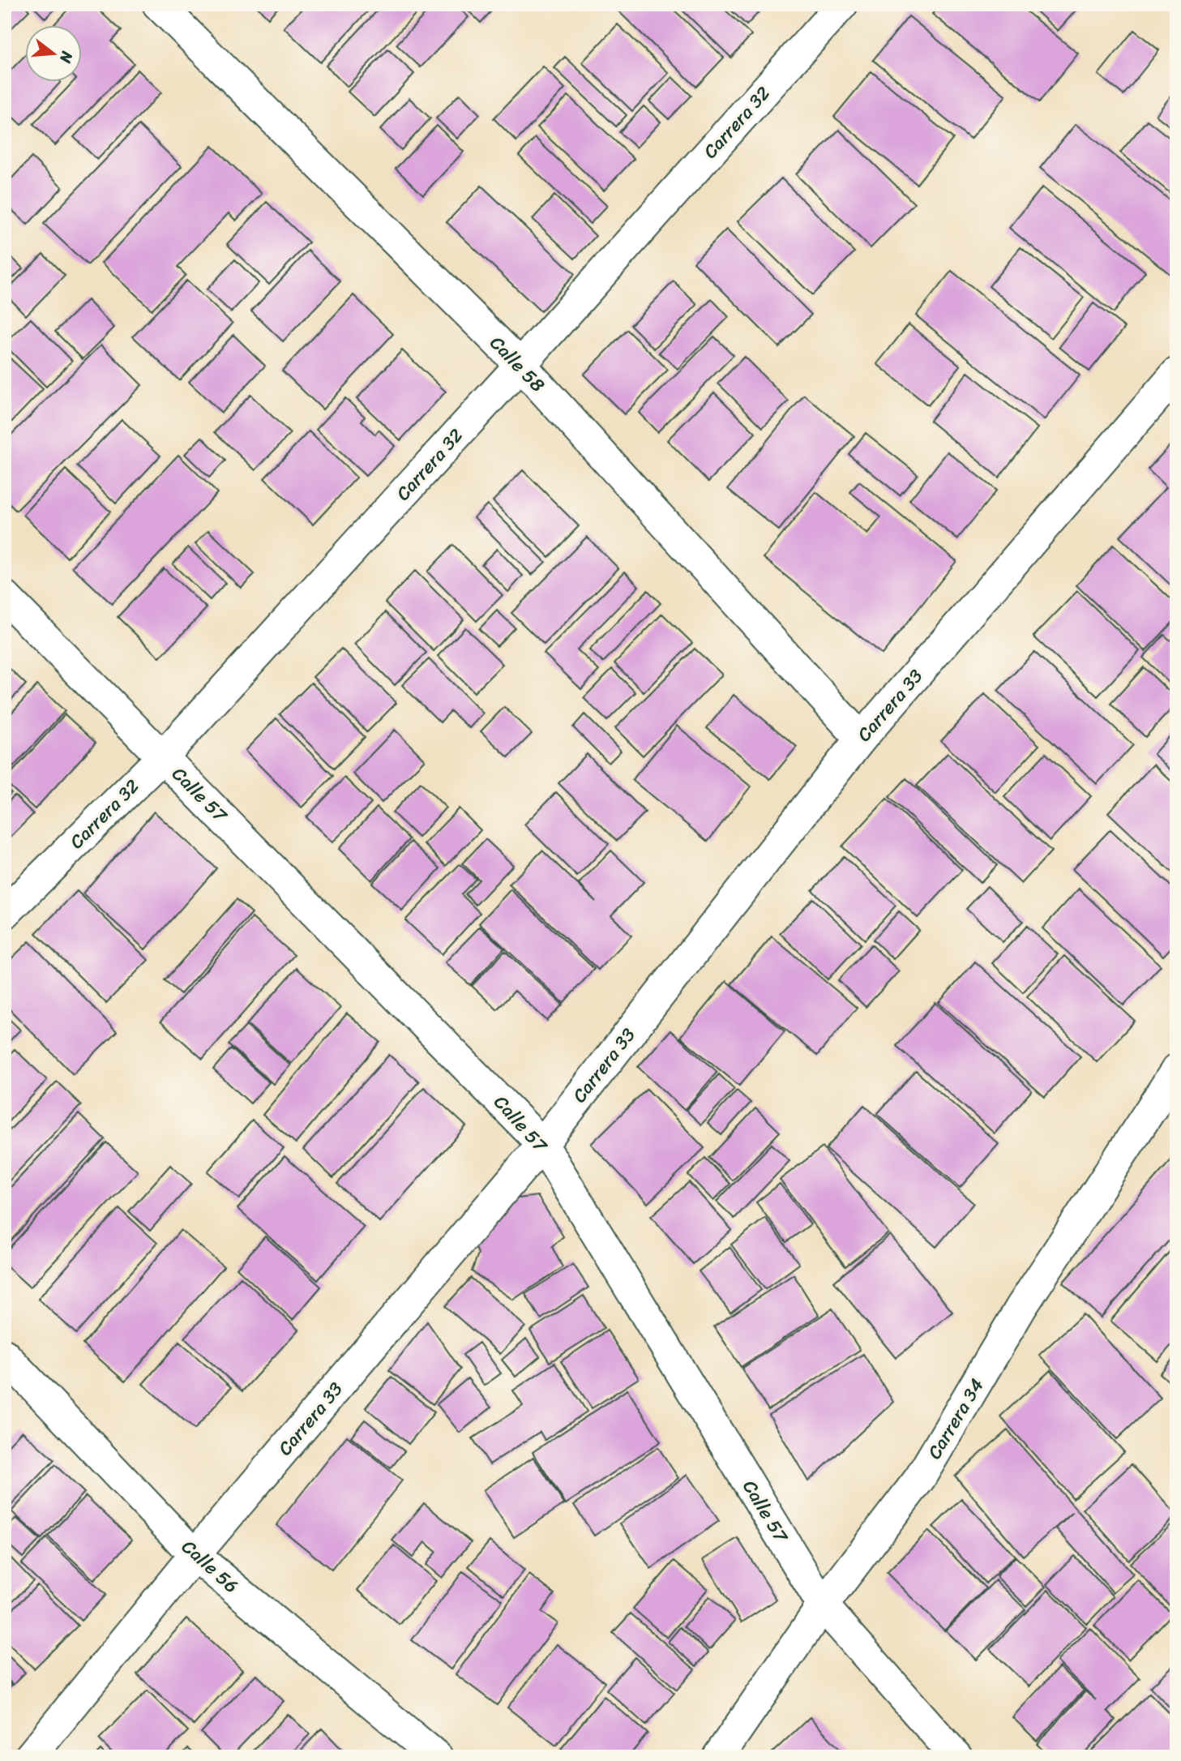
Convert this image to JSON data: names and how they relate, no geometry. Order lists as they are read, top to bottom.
{
  "streets": {
    "street": [
      "Carrera 32",
      "Calle 58",
      "Carrera 33",
      "Calle 57",
      "Carrera 34",
      "Calle 56"
    ]
  },
  "crossings": [
    ["Carrera 32", "Calle 58"],
    ["Carrera 32", "Calle 57"],
    ["Calle 58", "Carrera 33"],
    ["Carrera 33", "Calle 57"],
    ["Carrera 33", "Calle 56"],
    ["Calle 57", "Carrera 34"]
  ],
  "north": "right"
}
